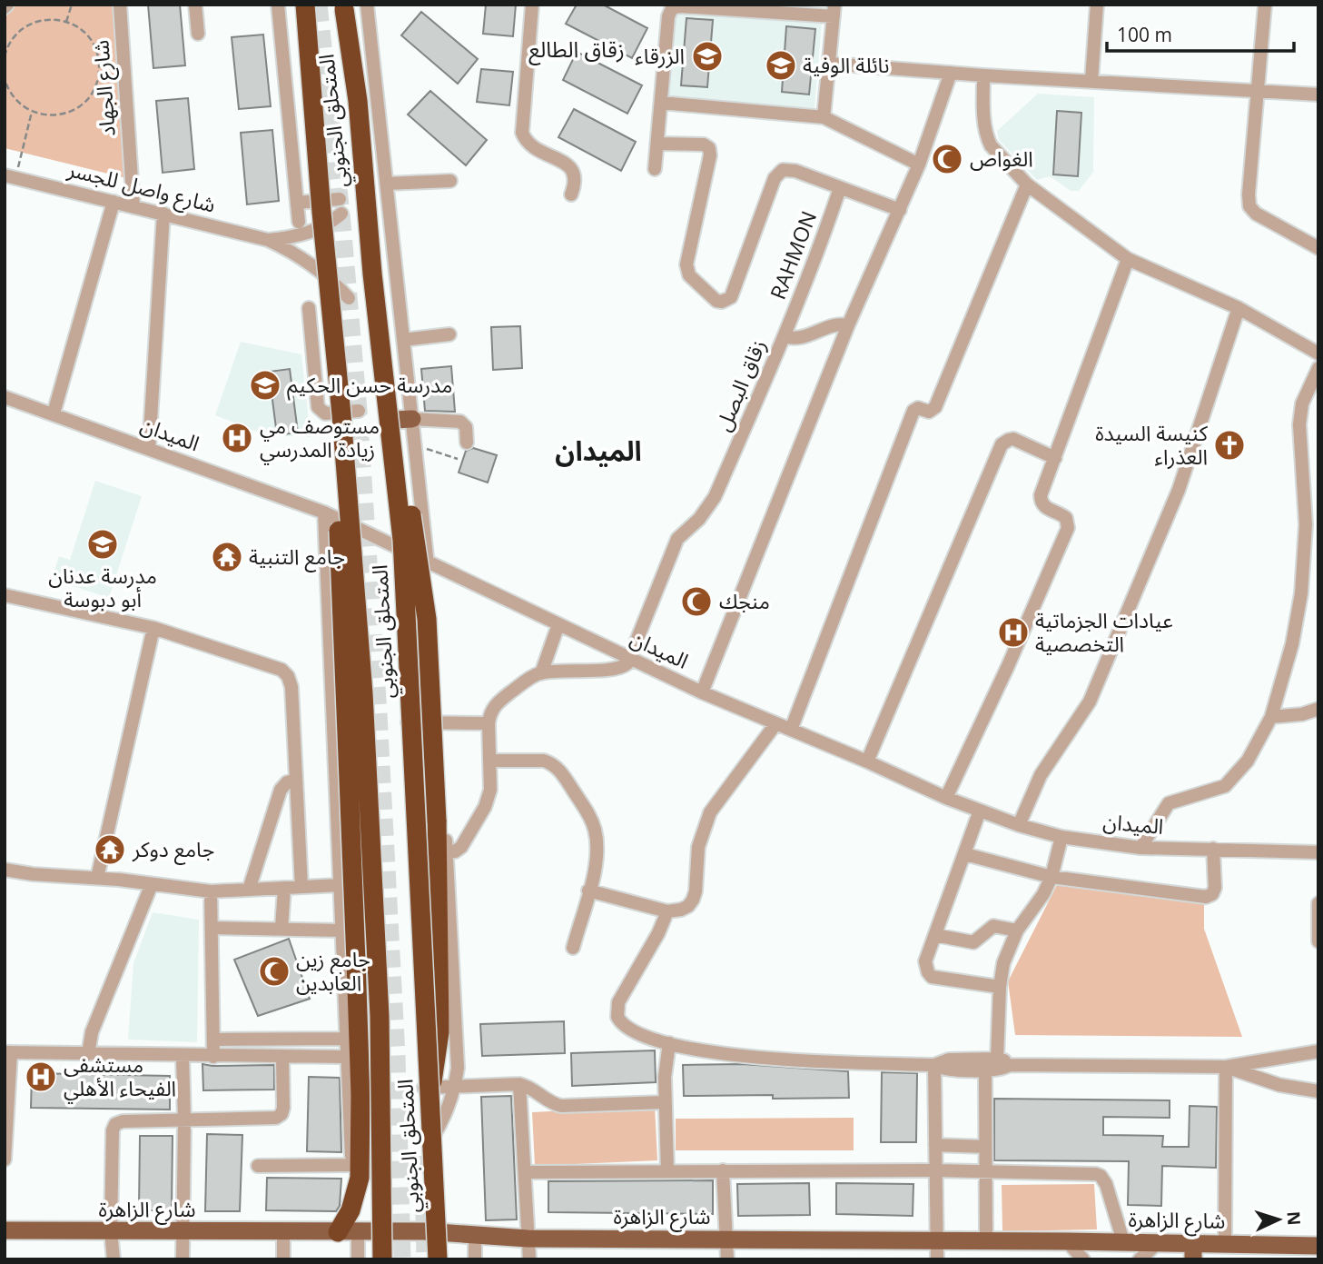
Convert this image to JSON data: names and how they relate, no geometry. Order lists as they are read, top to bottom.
{
  "streets": {
    "highway": ["المتحلق الجنوبي"],
    "main road": ["شارع الزاهرة"],
    "street": [
      "شارع الجهاد",
      "شارع واصل للجسر",
      "RAHMON",
      "زقاق البصل",
      "الميدان"
    ]
  },
  "crossings": [
    ["شارع الجهاد", "شارع واصل للجسر"],
    ["RAHMON", "زقاق البصل"],
    ["زقاق البصل", "الميدان"]
  ],
  "districts": ["زقاق الطالع", "الميدان"],
  "places": {
    "school or university": [
      "الزرقاء",
      "نائلة الوفية",
      "مدرسة حسن الحكيم",
      "مدرسة عدنان أبو دبوسة"
    ],
    "mosque": ["الغواص", "منجك", "جامع زين العابدين"],
    "hospital": ["مستوصف مي زيادة المدرسي", "عيادات الجزماتية التخصصية", "مستشفى الفيحاء الأهلي"],
    "church": ["كنيسة السيدة العذراء"],
    "temple": ["جامع التنبية", "جامع دوكر"]
  },
  "scale_bar": "100 m",
  "north": "right"
}
